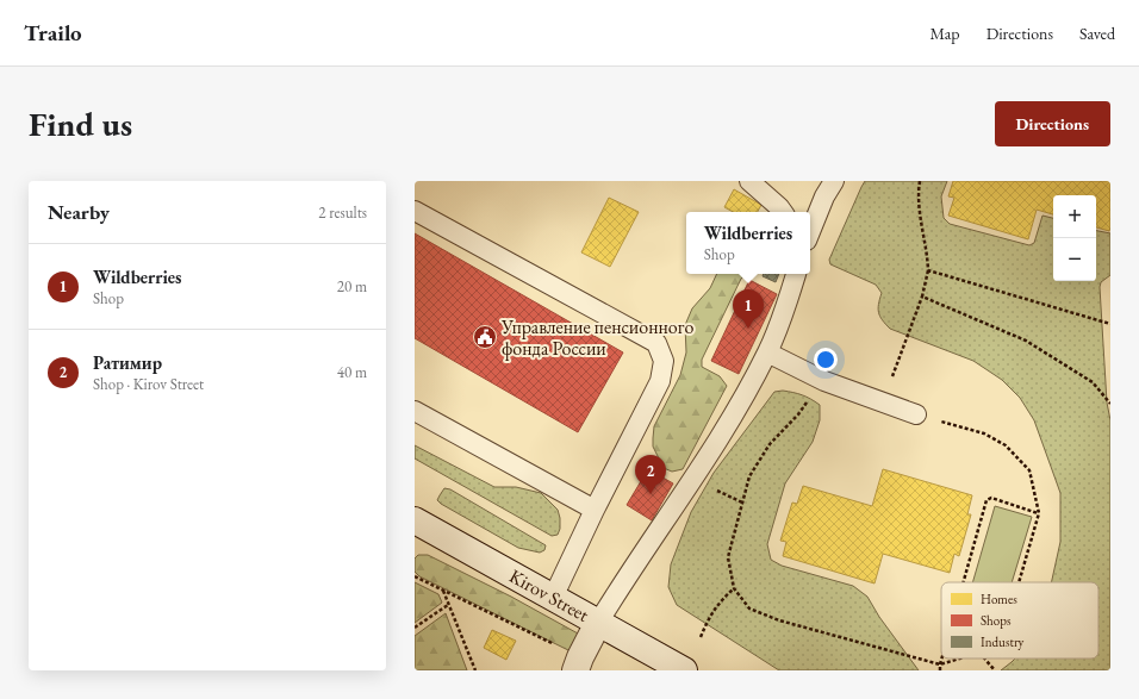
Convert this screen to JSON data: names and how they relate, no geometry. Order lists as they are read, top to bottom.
{
  "streets": {
    "main road": ["Kirov Street"]
  },
  "places": {
    "public building": ["Управление пенсионного фонда России"]
  },
  "legend": ["Homes", "Shops", "Industry"],
  "page": {
    "header": "Trailo",
    "nav": ["Map", "Directions", "Saved"],
    "buttons": "Directions",
    "title": "Find us",
    "heading": ["Nearby", "2 results"],
    "map_buttons": ["+", "−"],
    "popup": ["Wildberries", "Shop"],
    "list": [
      {
        "mark": "1",
        "name": "Wildberries",
        "note": "Shop",
        "value": "20 m"
      },
      {
        "mark": "2",
        "name": "Ратимир",
        "note": "Shop · Kirov Street",
        "value": "40 m"
      }
    ],
    "pins": ["1", "2"]
  }
}
